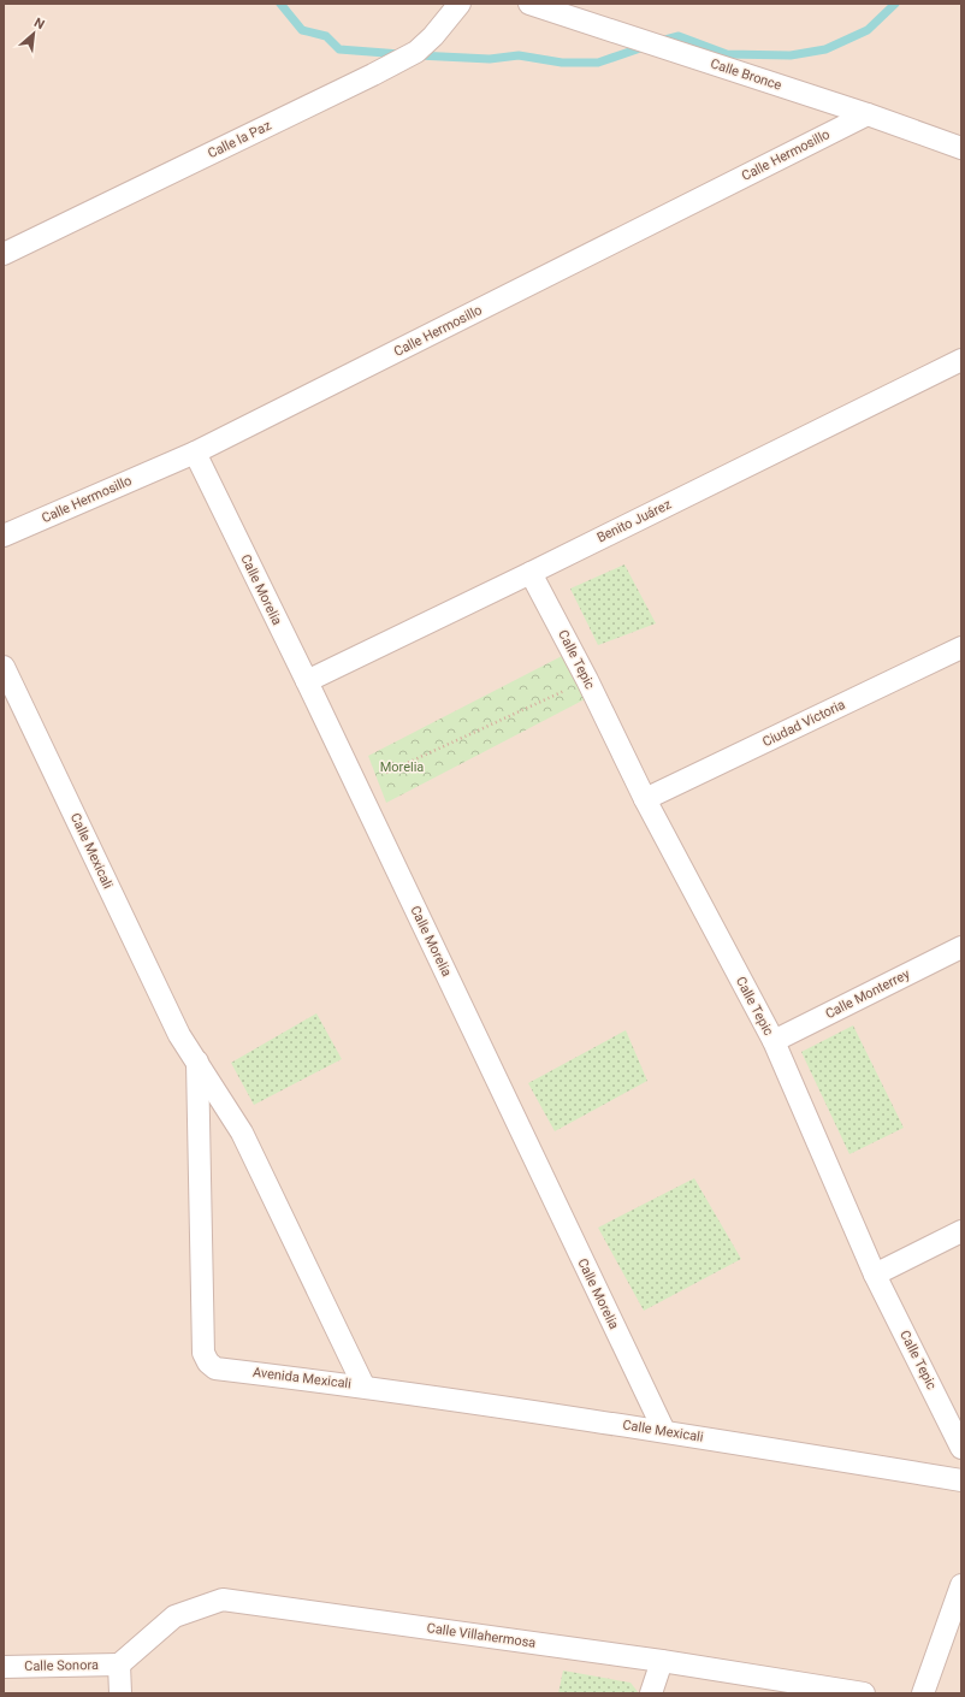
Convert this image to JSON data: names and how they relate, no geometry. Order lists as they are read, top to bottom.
{
  "streets": {
    "street": [
      "Calle Bronce",
      "Calle la Paz",
      "Calle Hermosillo",
      "Benito Juárez",
      "Calle Morelia",
      "Calle Tepic",
      "Ciudad Victoria",
      "Calle Mexicali",
      "Calle Monterrey",
      "Avenida Mexicali",
      "Calle Villahermosa",
      "Calle Sonora"
    ]
  },
  "crossings": [
    ["Calle Bronce", "Calle Hermosillo"],
    ["Calle Hermosillo", "Calle Morelia"],
    ["Benito Juárez", "Calle Morelia"],
    ["Benito Juárez", "Calle Tepic"],
    ["Calle Morelia", "Calle Mexicali"],
    ["Calle Tepic", "Ciudad Victoria"],
    ["Calle Tepic", "Calle Monterrey"],
    ["Calle Mexicali", "Avenida Mexicali"],
    ["Calle Villahermosa", "Calle Sonora"]
  ],
  "parks": ["Morelia"],
  "north": "top right"
}
